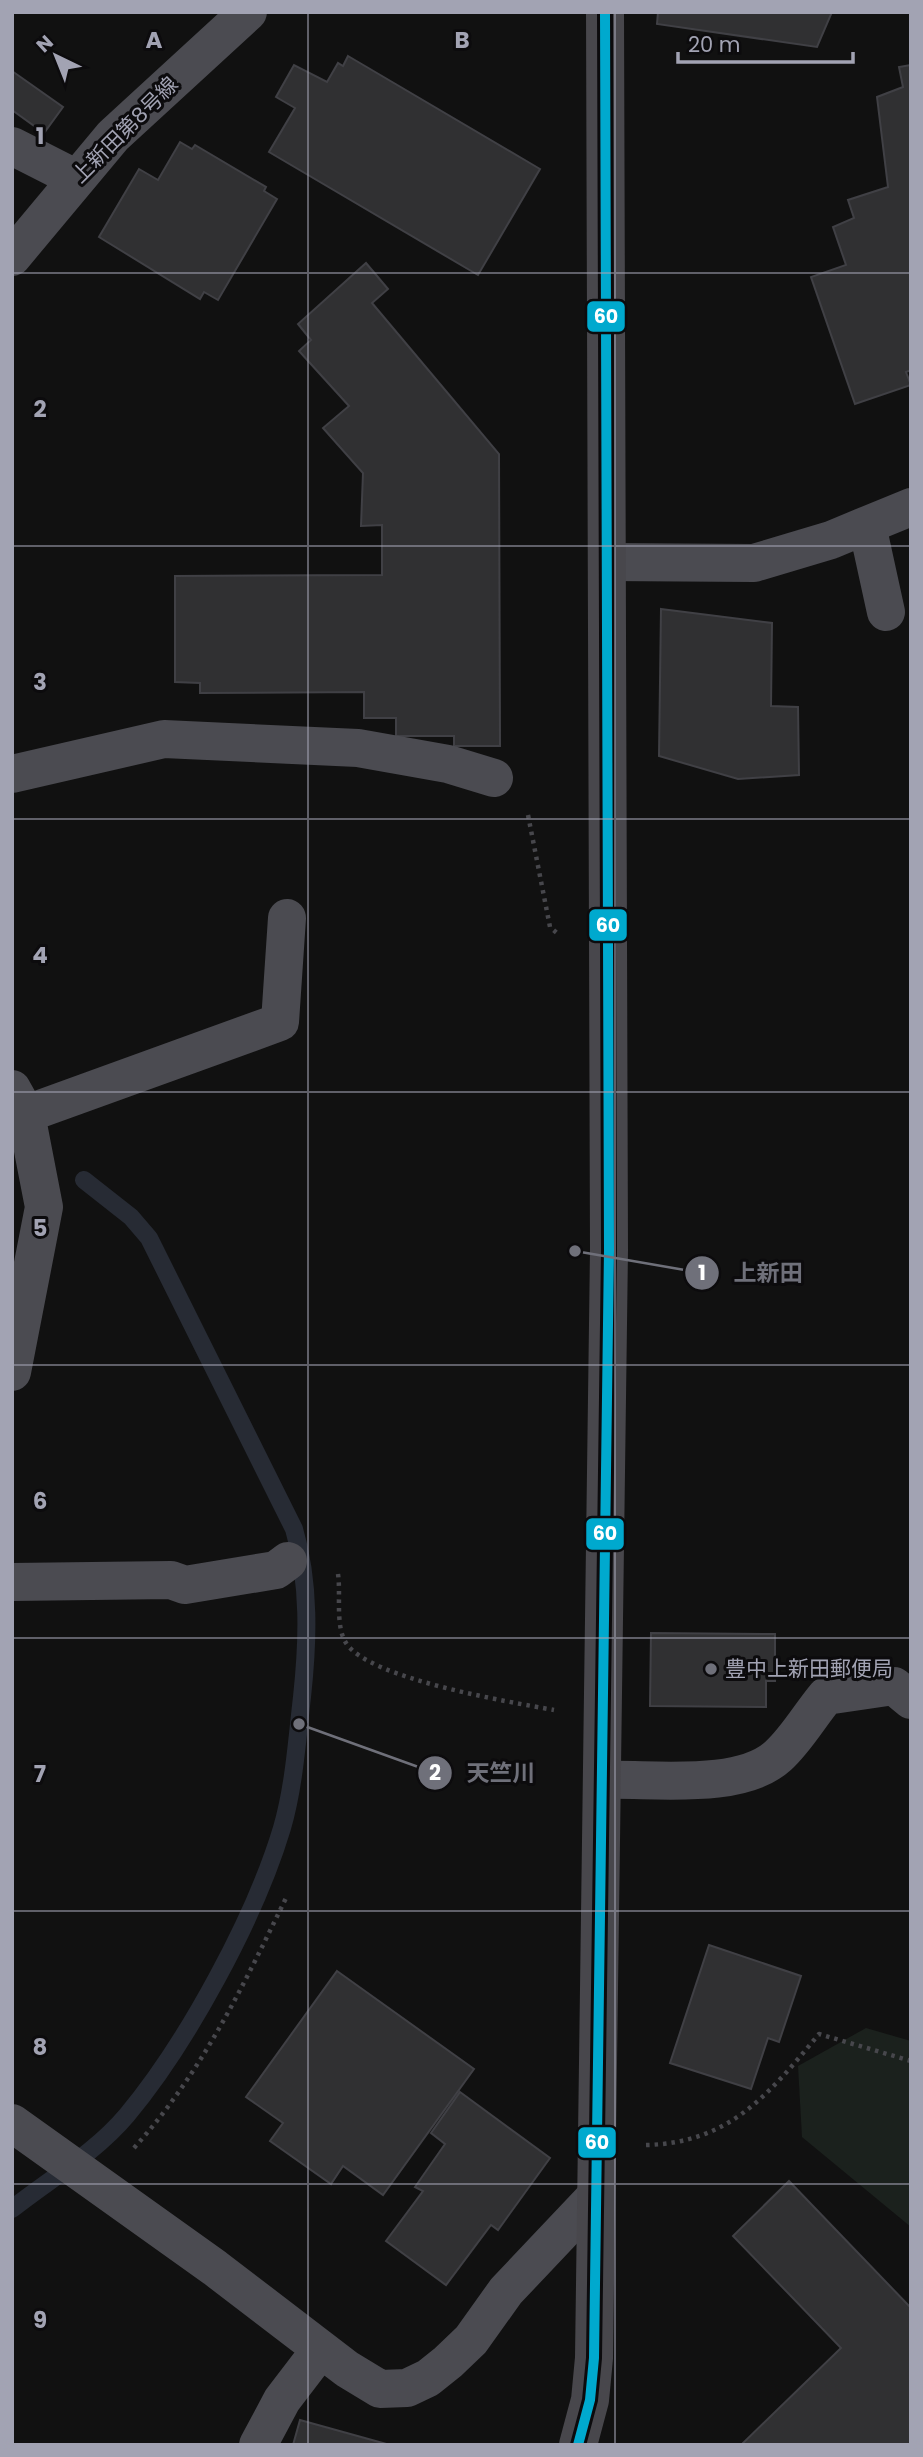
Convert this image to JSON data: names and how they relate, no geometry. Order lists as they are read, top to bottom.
{
  "streets": {
    "street": ["上新田第8号線"]
  },
  "places": ["上新田", "豊中上新田郵便局", "天竺川"],
  "lines": ["transit line 60"],
  "scale_bar": "20 m",
  "north": "top left",
  "grid": {
    "columns": ["A", "B"],
    "rows": [
      "1",
      "2",
      "3",
      "4",
      "5",
      "6",
      "7",
      "8",
      "9"
    ]
  }
}
